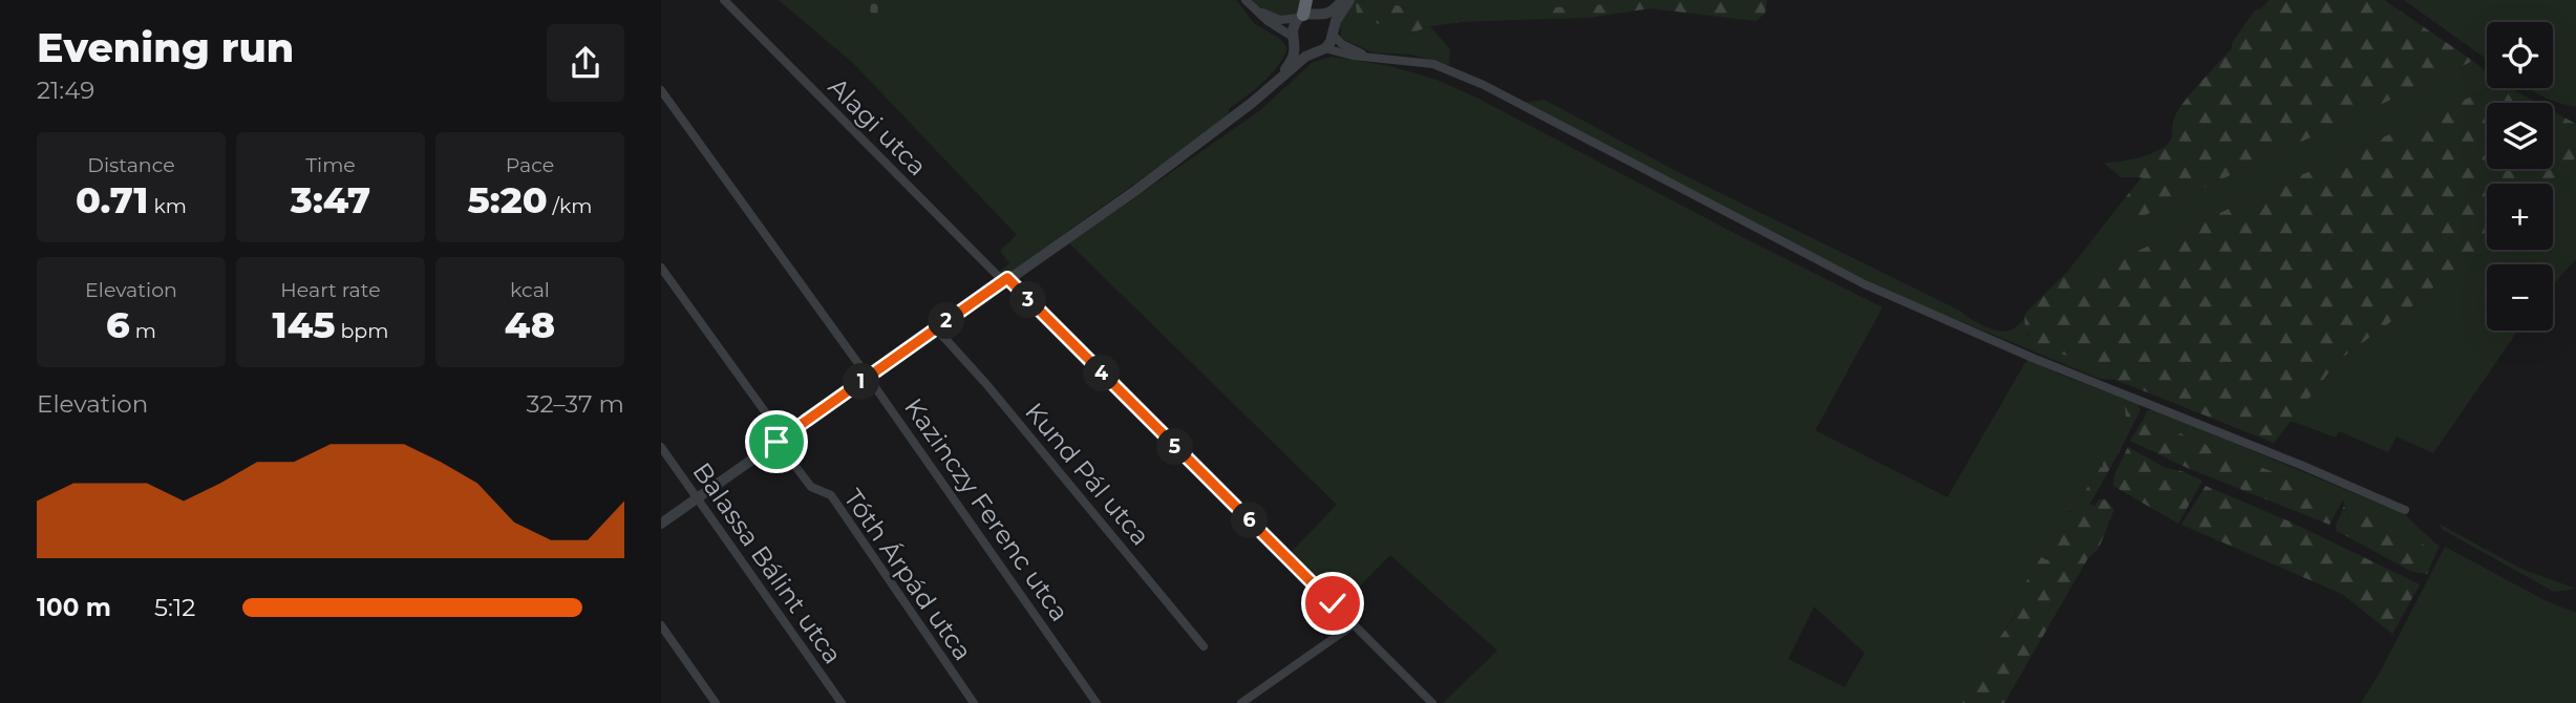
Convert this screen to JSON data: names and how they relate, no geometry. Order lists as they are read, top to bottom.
{
  "streets": {
    "street": [
      "Alagi utca",
      "Kund Pál utca",
      "Kazinczy Ferenc utca",
      "Balassa Bálint utca",
      "Tóth Árpád utca"
    ]
  },
  "page": {
    "heading": ["Evening run", "21:49"],
    "map_buttons": ["+", "−"],
    "stats": [
      ["Distance", "0.71 km"],
      ["Time", "3:47"],
      ["Pace", "5:20 /km"],
      ["Elevation", "6 m"],
      ["Heart rate", "145 bpm"],
      ["kcal", "48"]
    ],
    "pins": [
      "3",
      "2",
      "4",
      "1",
      "5",
      "6"
    ],
    "chart": ["Elevation", "32–37 m"],
    "list": [
      {
        "name": "100 m",
        "note": "5:12"
      }
    ]
  }
}
